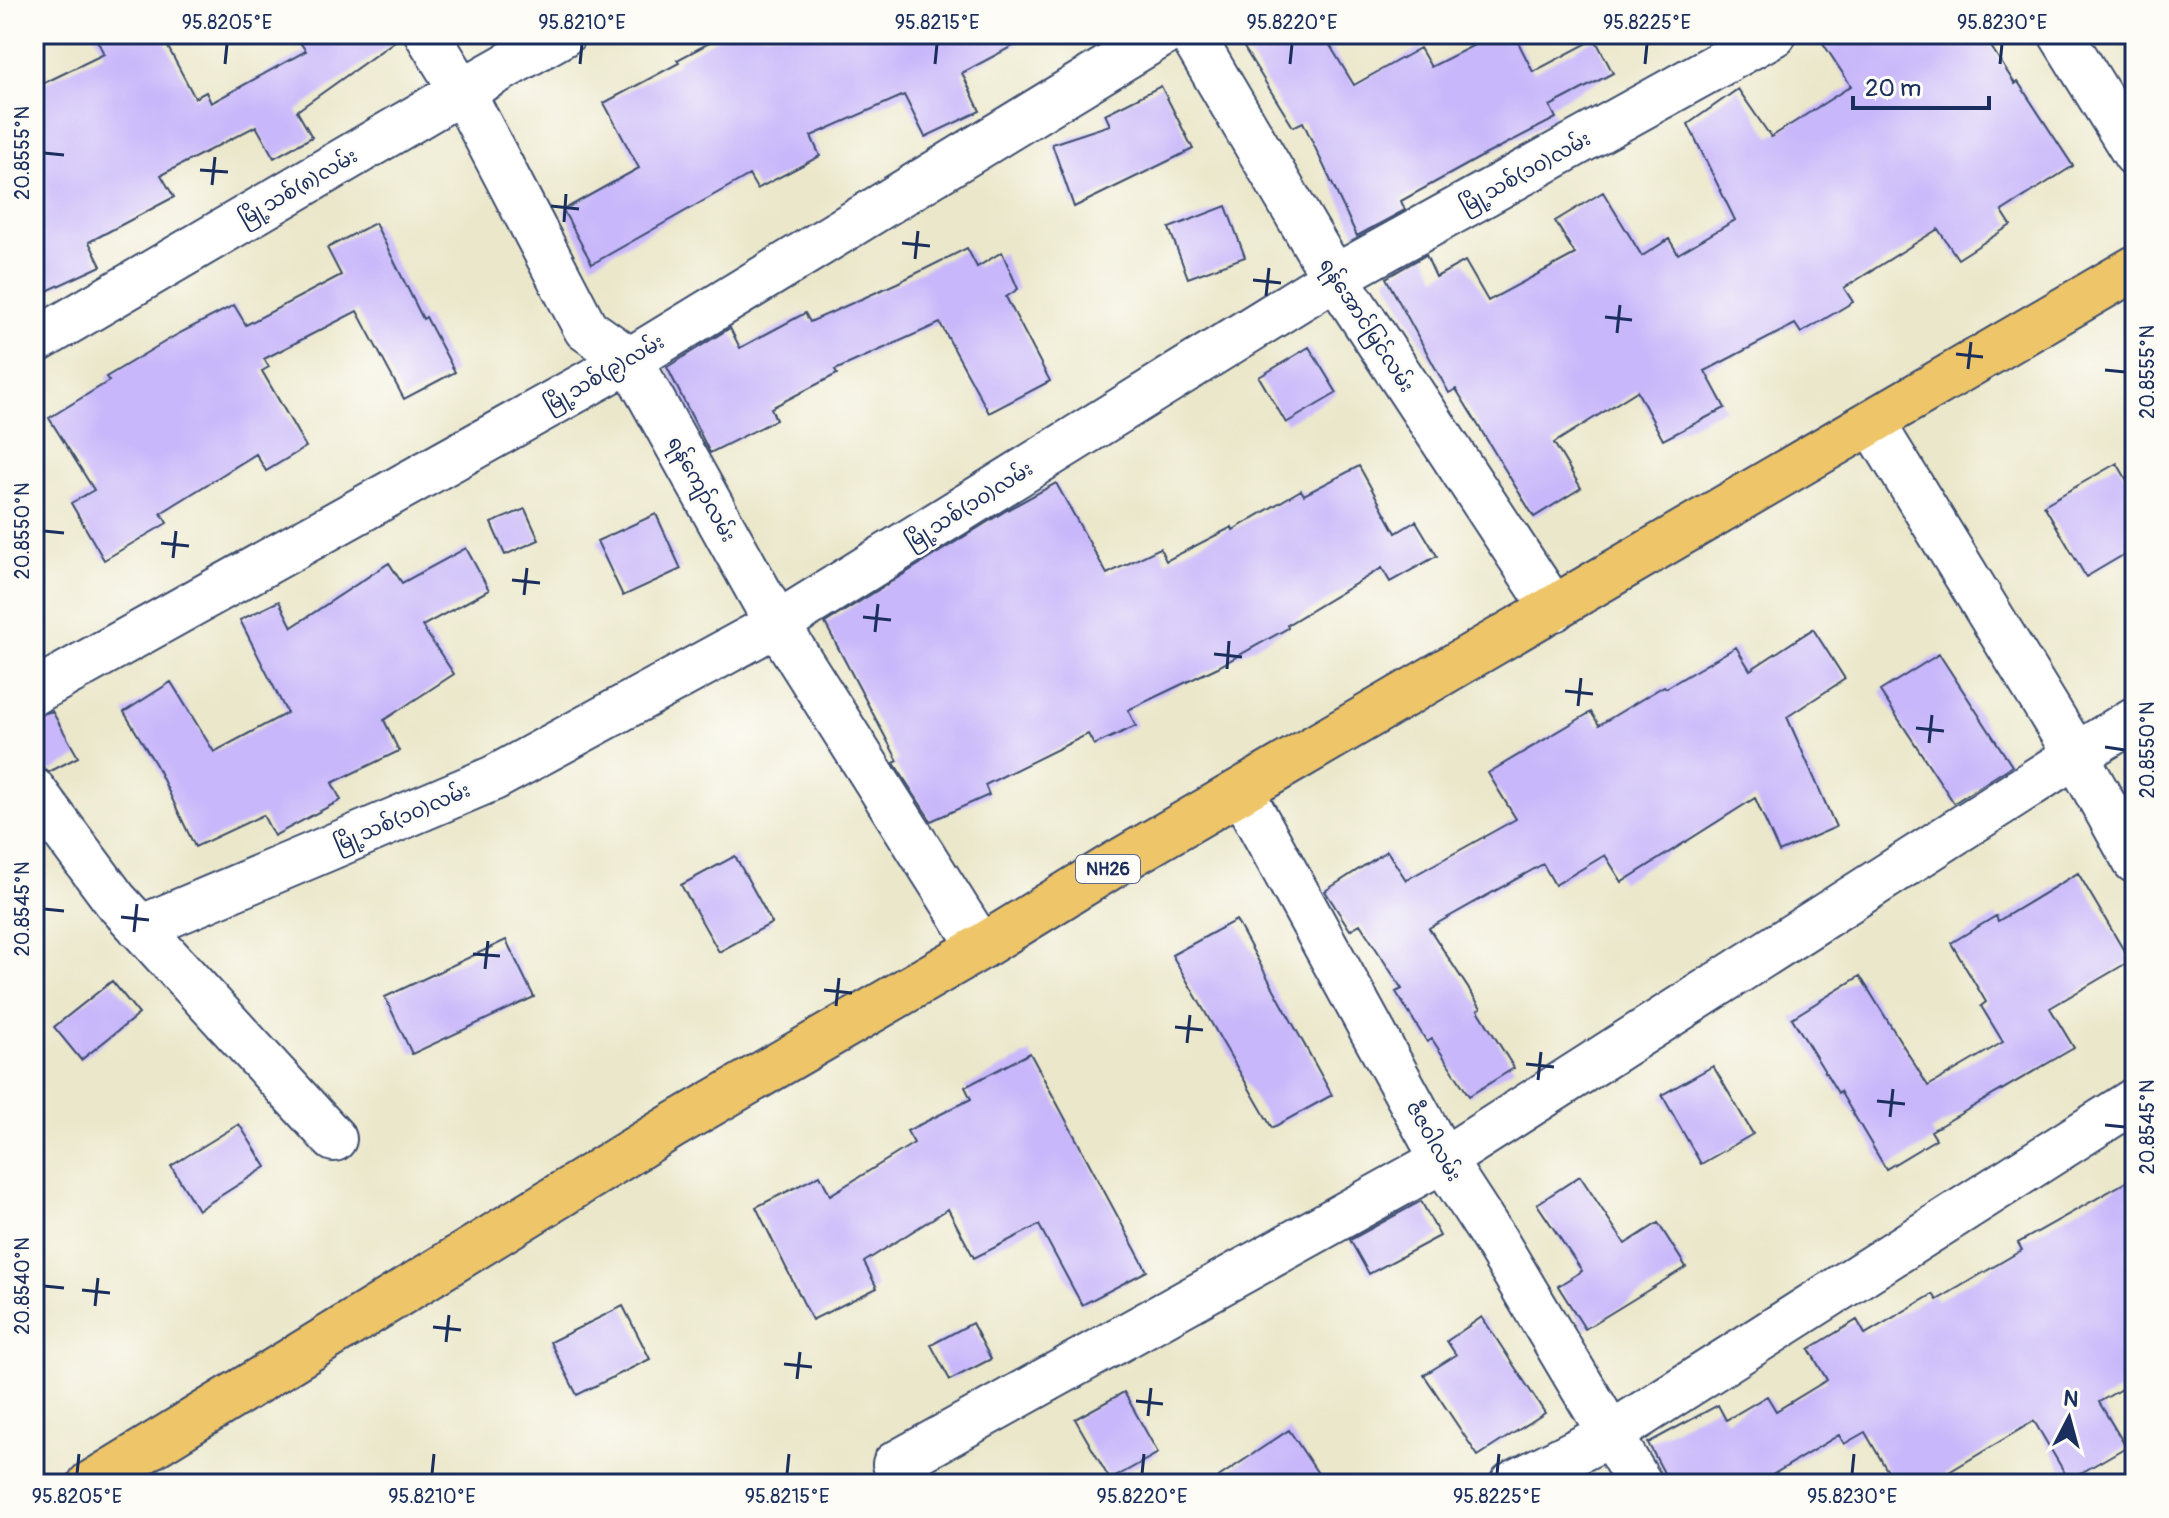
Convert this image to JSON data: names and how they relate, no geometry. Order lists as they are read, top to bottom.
{
  "streets": {
    "highway": ["NH26"],
    "street": [
      "မြို့သစ်(၁၀)လမ်း",
      "မြို့သစ်(၈)လမ်း",
      "ရန်အောင်မြင်လမ်း",
      "မြို့သစ်(၉)လမ်း",
      "ရန်ကျော်လမ်း",
      "ဇီဇဝါလမ်း"
    ]
  },
  "crossings": [
    ["မြို့သစ်(၁၀)လမ်း", "ရန်အောင်မြင်လမ်း"],
    ["မြို့သစ်(၁၀)လမ်း", "ရန်ကျော်လမ်း"],
    ["မြို့သစ်(၈)လမ်း", "ရန်ကျော်လမ်း"],
    ["ရန်အောင်မြင်လမ်း", "NH26"],
    ["မြို့သစ်(၉)လမ်း", "ရန်ကျော်လမ်း"],
    ["ရန်ကျော်လမ်း", "NH26"],
    ["NH26", "ဇီဇဝါလမ်း"]
  ],
  "scale_bar": "20 m",
  "north": "top",
  "coordinates": [
    "95.8205°E",
    "95.8210°E",
    "95.8215°E",
    "95.8220°E",
    "95.8225°E",
    "95.8230°E",
    "20.8555°N",
    "20.8550°N",
    "20.8545°N",
    "20.8540°N"
  ]
}
